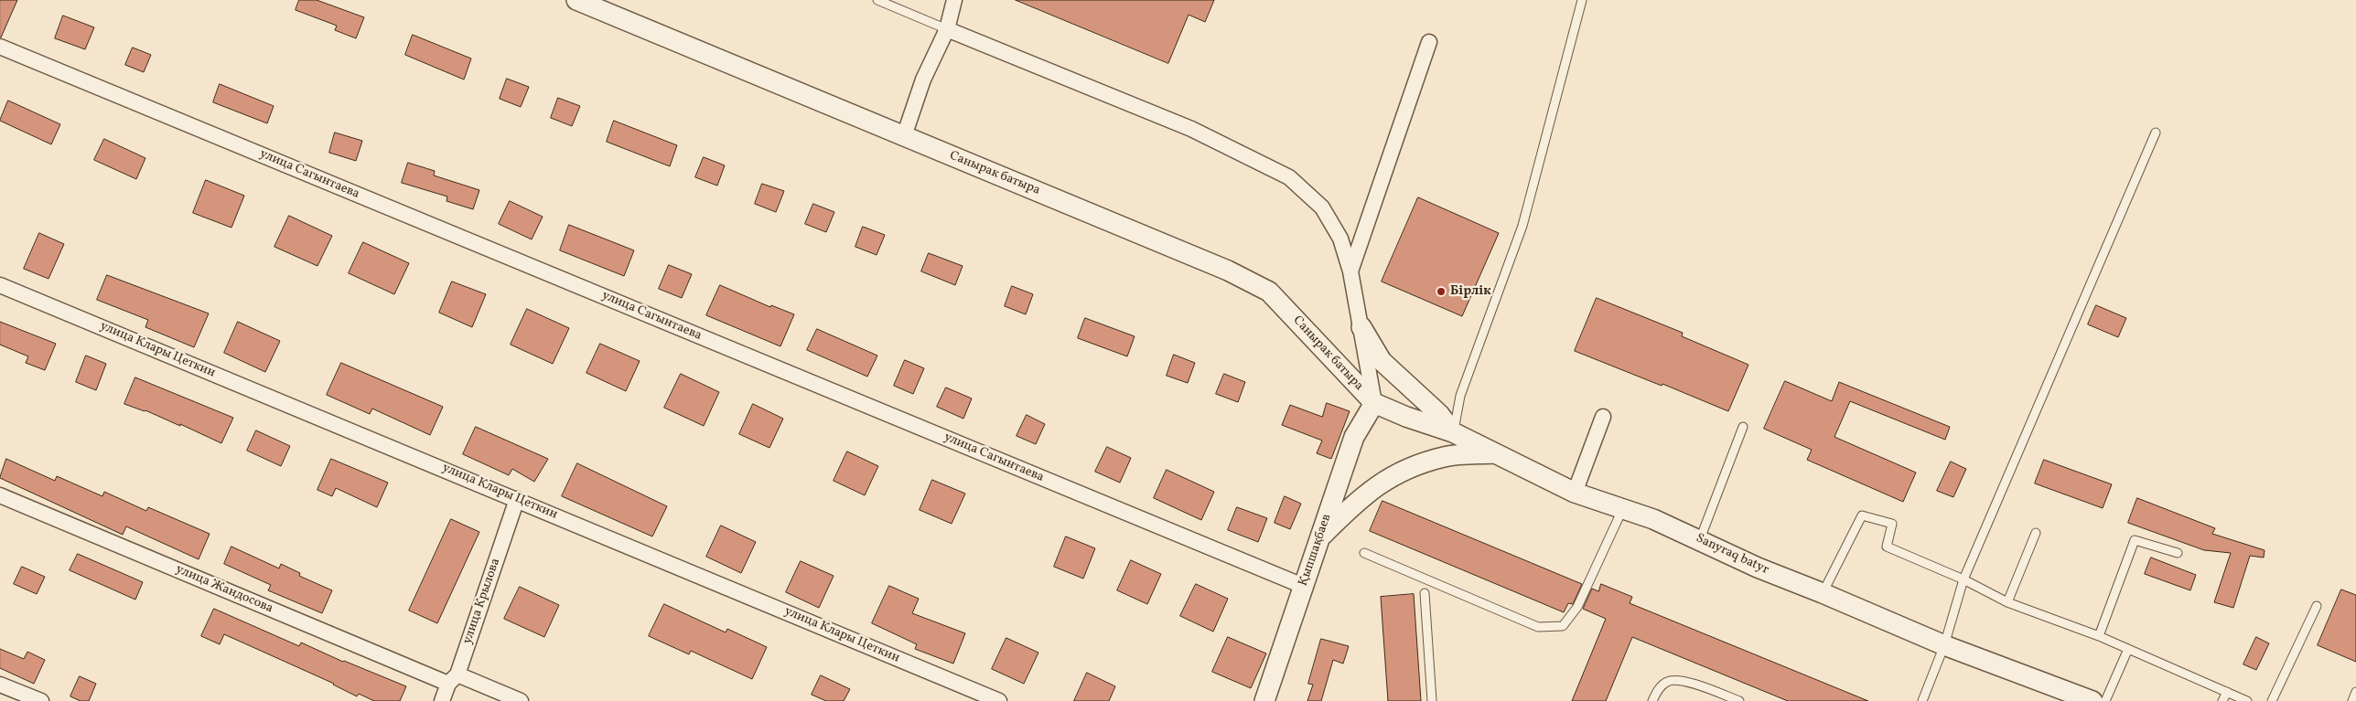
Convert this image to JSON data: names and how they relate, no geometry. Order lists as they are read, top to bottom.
{
  "streets": {
    "street": [
      "Санырак батыра",
      "улица Сагынтаева",
      "улица Клары Цеткин",
      "Қыпшақбаев",
      "Sanyraq batyr",
      "улица Жандосова",
      "улица Крылова"
    ]
  },
  "crossings": [
    ["Санырак батыра", "Қыпшақбаев"],
    ["Санырак батыра", "Sanyraq batyr"],
    ["улица Сагынтаева", "Қыпшақбаев"],
    ["улица Клары Цеткин", "улица Крылова"],
    ["Қыпшақбаев", "Sanyraq batyr"],
    ["улица Жандосова", "улица Крылова"]
  ],
  "places": ["Бірлік"]
}
